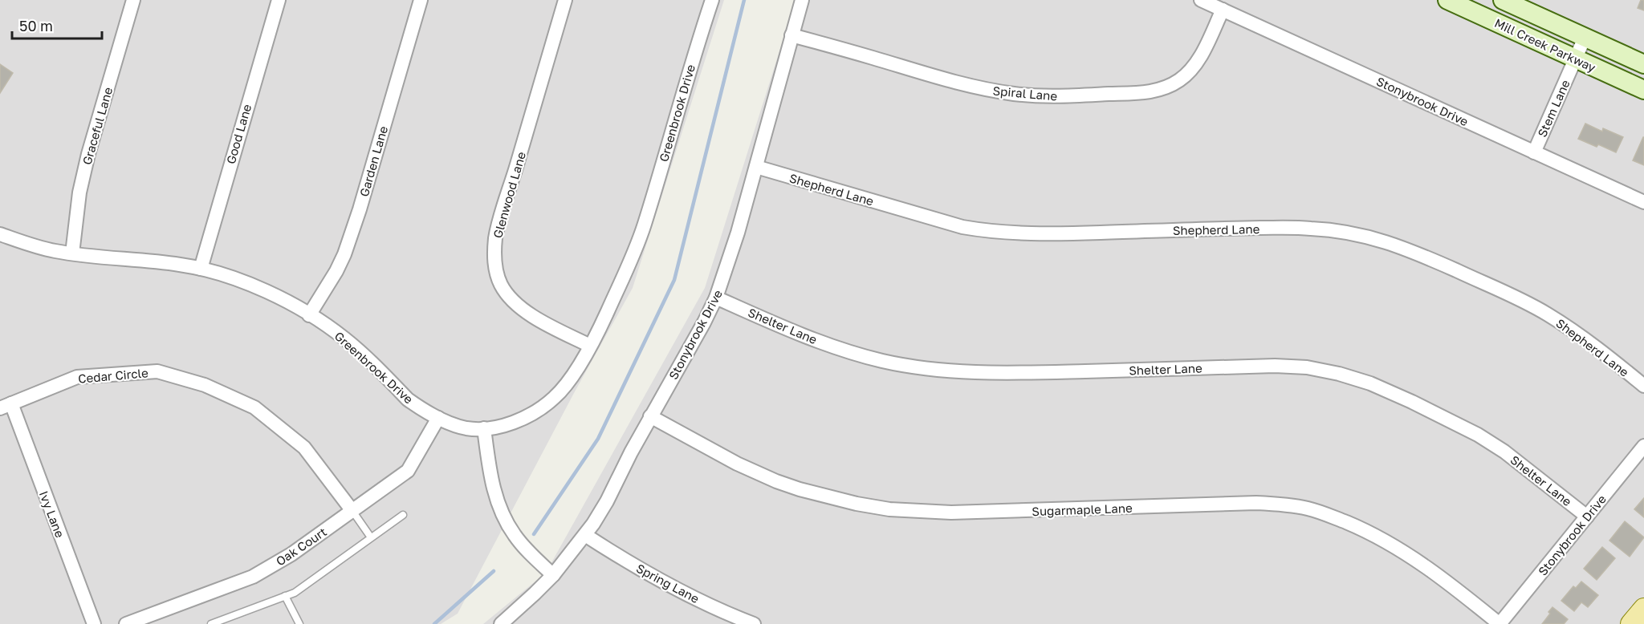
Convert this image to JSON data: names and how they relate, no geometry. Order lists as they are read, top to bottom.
{
  "streets": {
    "main road": ["Mill Creek Parkway"],
    "street": [
      "Spiral Lane",
      "Stonybrook Drive",
      "Stem Lane",
      "Greenbrook Drive",
      "Graceful Lane",
      "Good Lane",
      "Garden Lane",
      "Shepherd Lane",
      "Glenwood Lane",
      "Shelter Lane",
      "Cedar Circle",
      "Sugarmaple Lane",
      "Ivy Lane",
      "Oak Court",
      "Spring Lane"
    ]
  },
  "crossings": [
    ["Mill Creek Parkway", "Stem Lane"],
    ["Spiral Lane", "Stonybrook Drive"],
    ["Stonybrook Drive", "Stem Lane"],
    ["Stonybrook Drive", "Shepherd Lane"],
    ["Stonybrook Drive", "Shelter Lane"],
    ["Stonybrook Drive", "Sugarmaple Lane"],
    ["Stonybrook Drive", "Spring Lane"],
    ["Greenbrook Drive", "Graceful Lane"],
    ["Greenbrook Drive", "Good Lane"],
    ["Greenbrook Drive", "Garden Lane"],
    ["Greenbrook Drive", "Glenwood Lane"],
    ["Greenbrook Drive", "Oak Court"],
    ["Cedar Circle", "Ivy Lane"],
    ["Cedar Circle", "Oak Court"]
  ],
  "scale_bar": "50 m"
}
